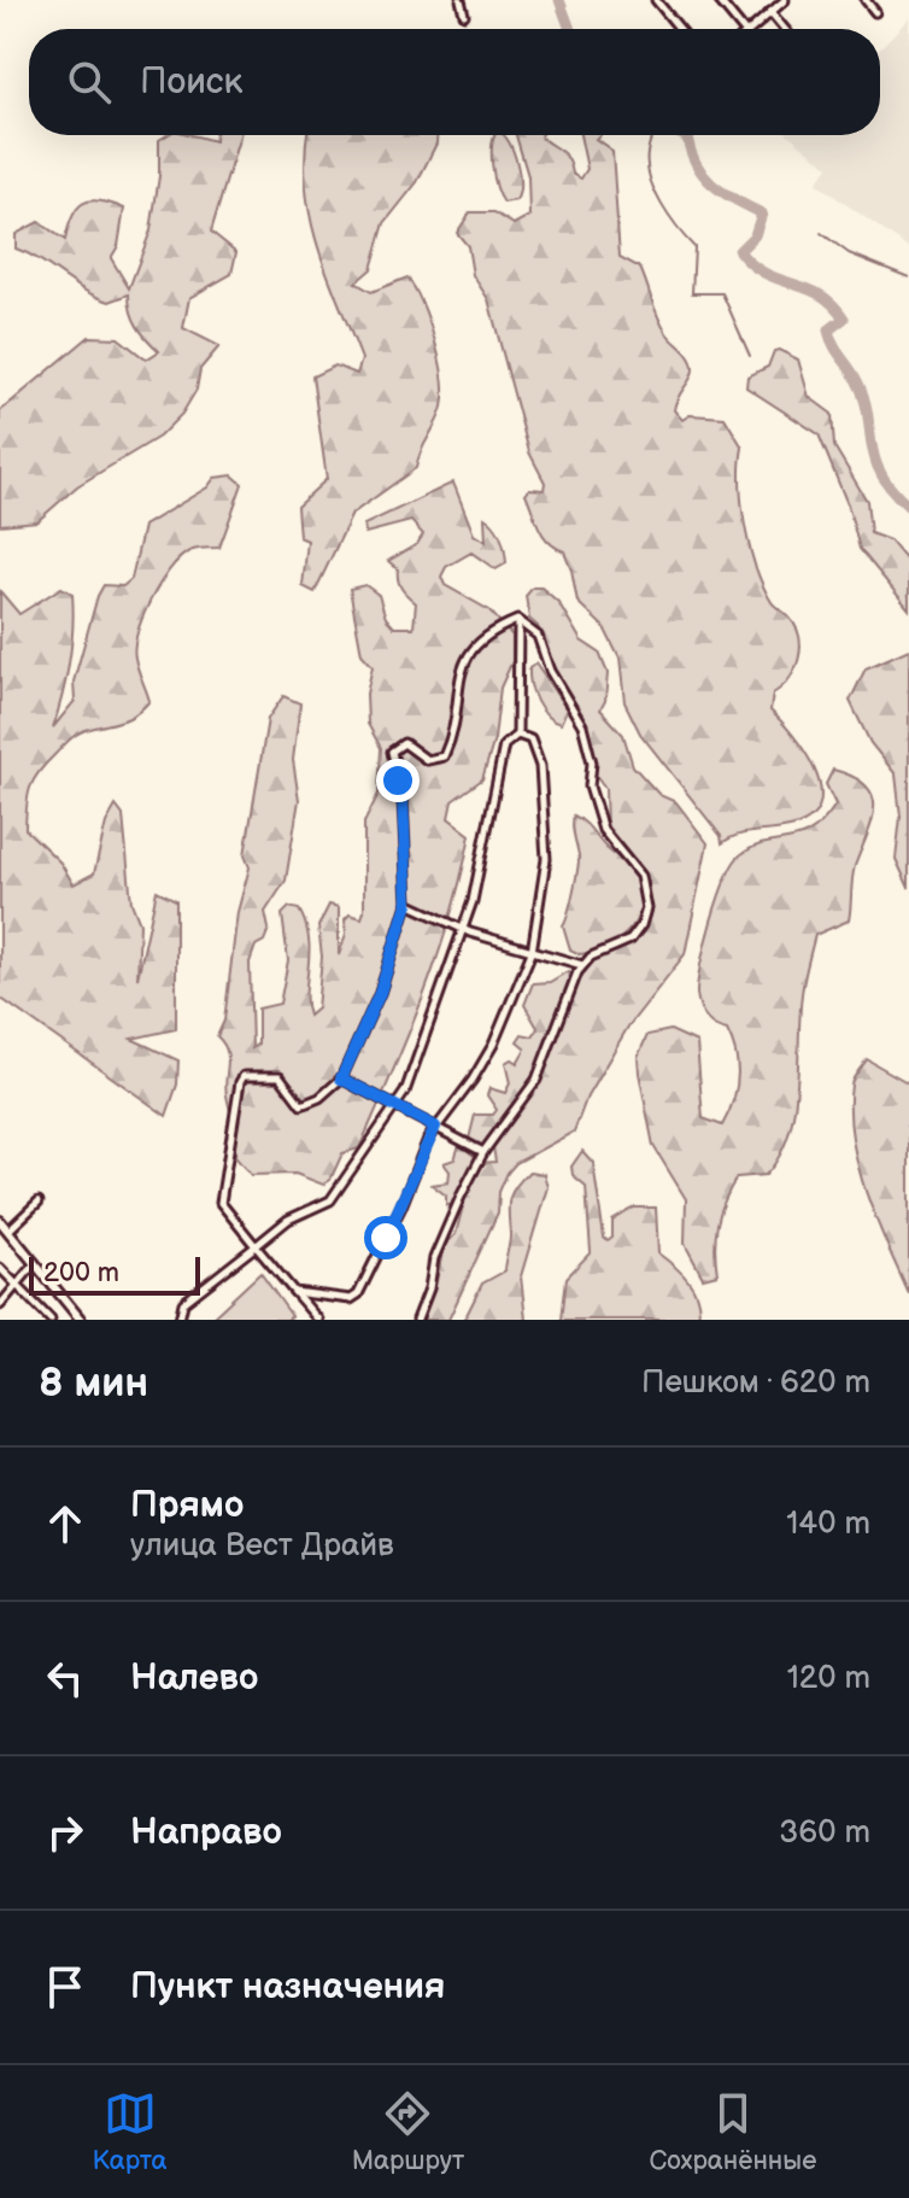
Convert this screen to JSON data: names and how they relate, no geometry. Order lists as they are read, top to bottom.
{
  "scale_bar": "200 m",
  "page": {
    "search": "Поиск",
    "scale": "200 m",
    "heading": ["8 мин", "Пешком · 620 m"],
    "list": [
      ["Прямо", "улица Вест Драйв", "140 m"],
      ["Налево", "120 m"],
      ["Направо", "360 m"],
      "Пункт назначения"
    ],
    "nav": ["Карта", "Маршрут", "Сохранённые"]
  }
}
